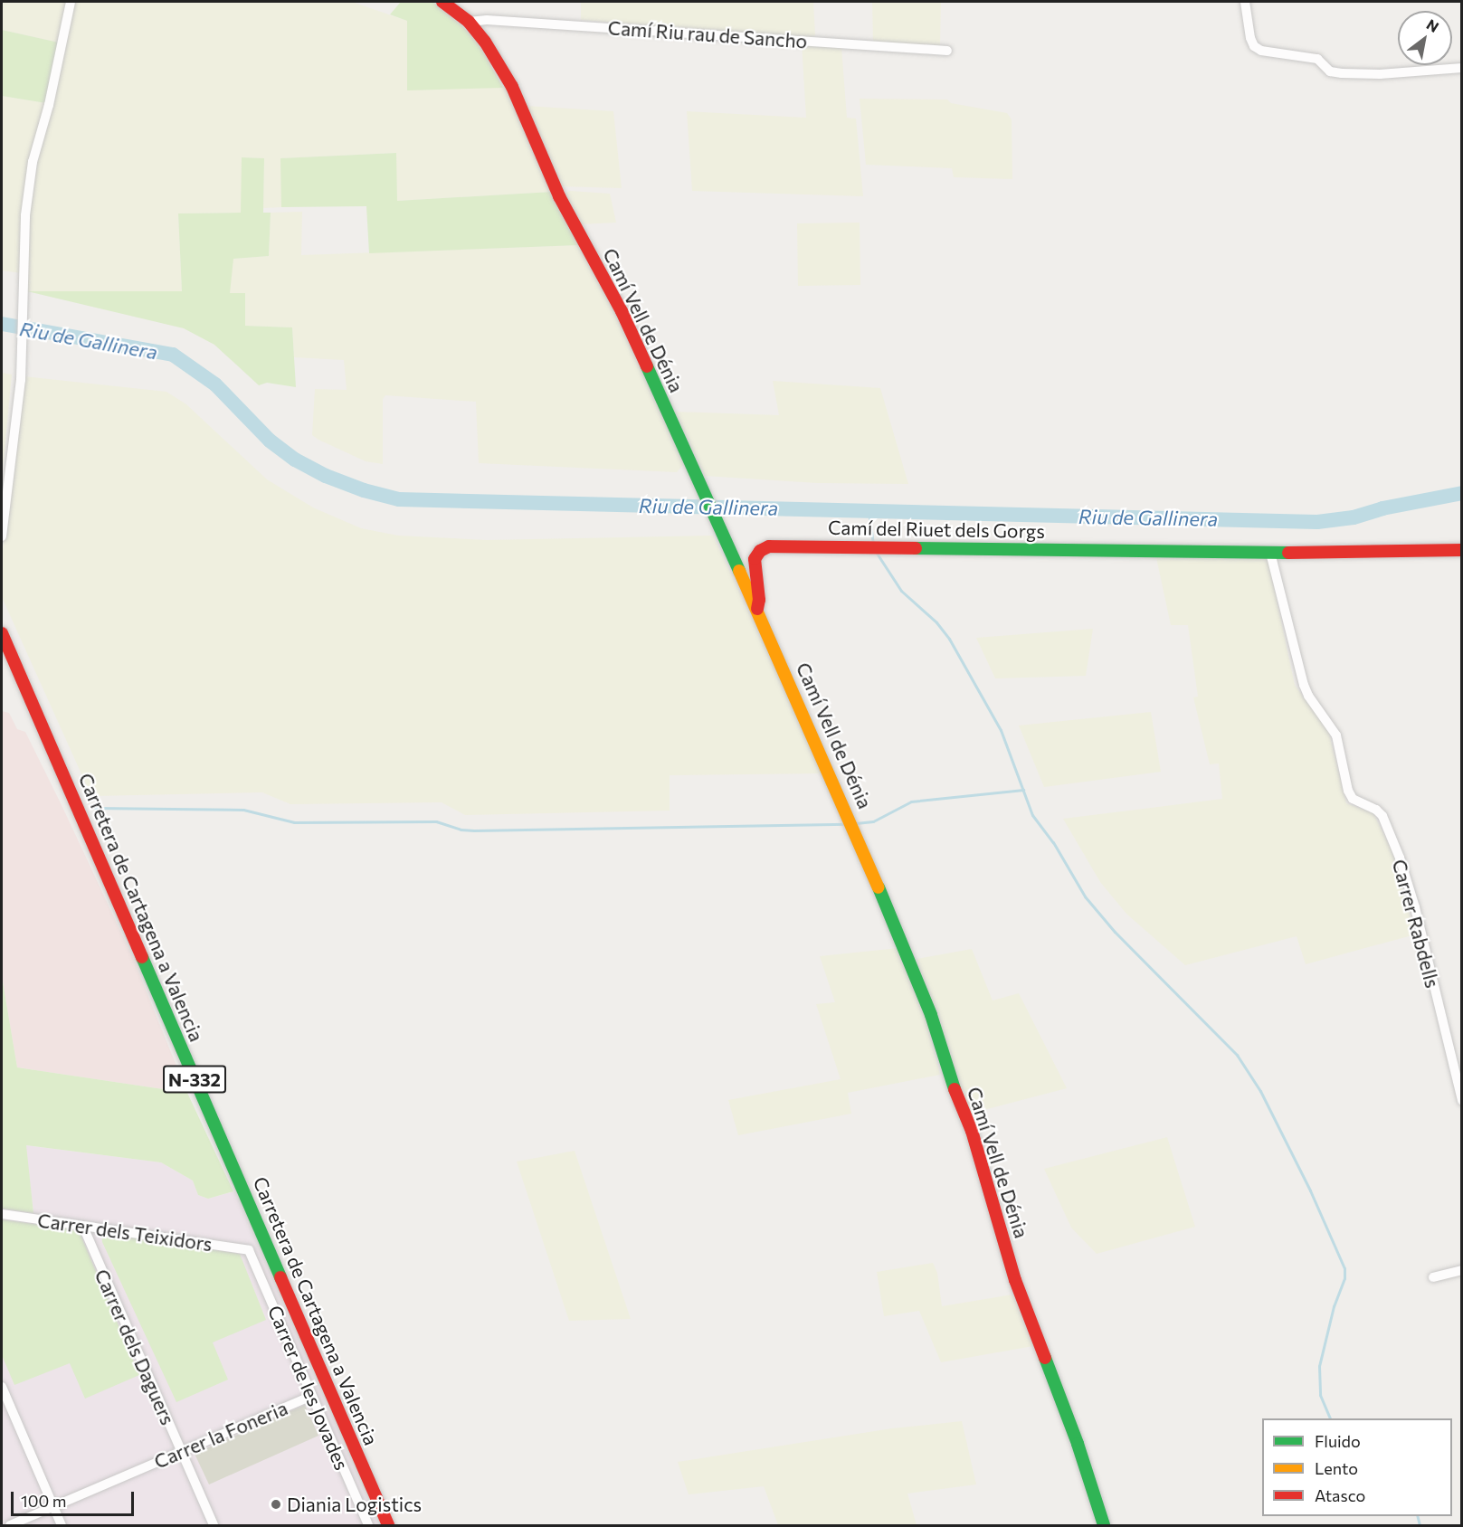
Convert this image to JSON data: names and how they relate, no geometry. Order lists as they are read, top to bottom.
{
  "streets": {
    "main road": [
      "Camí Vell de Dénia",
      "Camí del Riuet dels Gorgs",
      "Carretera de Cartagena a Valencia",
      "N-332"
    ],
    "street": [
      "Camí Riu rau de Sancho",
      "Carrer Rabdells",
      "Carrer dels Teixidors",
      "Carrer dels Daguers",
      "Carrer de les Jovades",
      "Carrer la Foneria"
    ]
  },
  "crossings": [
    ["Camí Riu rau de Sancho", "Camí Vell de Dénia"],
    ["Camí Vell de Dénia", "Camí del Riuet dels Gorgs"],
    ["Camí del Riuet dels Gorgs", "Carrer Rabdells"],
    ["Carrer dels Teixidors", "Carrer dels Daguers"],
    ["Carrer dels Teixidors", "Carrer de les Jovades"],
    ["Carrer dels Daguers", "Carrer la Foneria"],
    ["Carrer de les Jovades", "Carrer la Foneria"]
  ],
  "water": ["Riu de Gallinera"],
  "places": ["Diania Logistics"],
  "legend": ["Fluido", "Lento", "Atasco"],
  "scale_bar": "100 m",
  "north": "top right"
}
